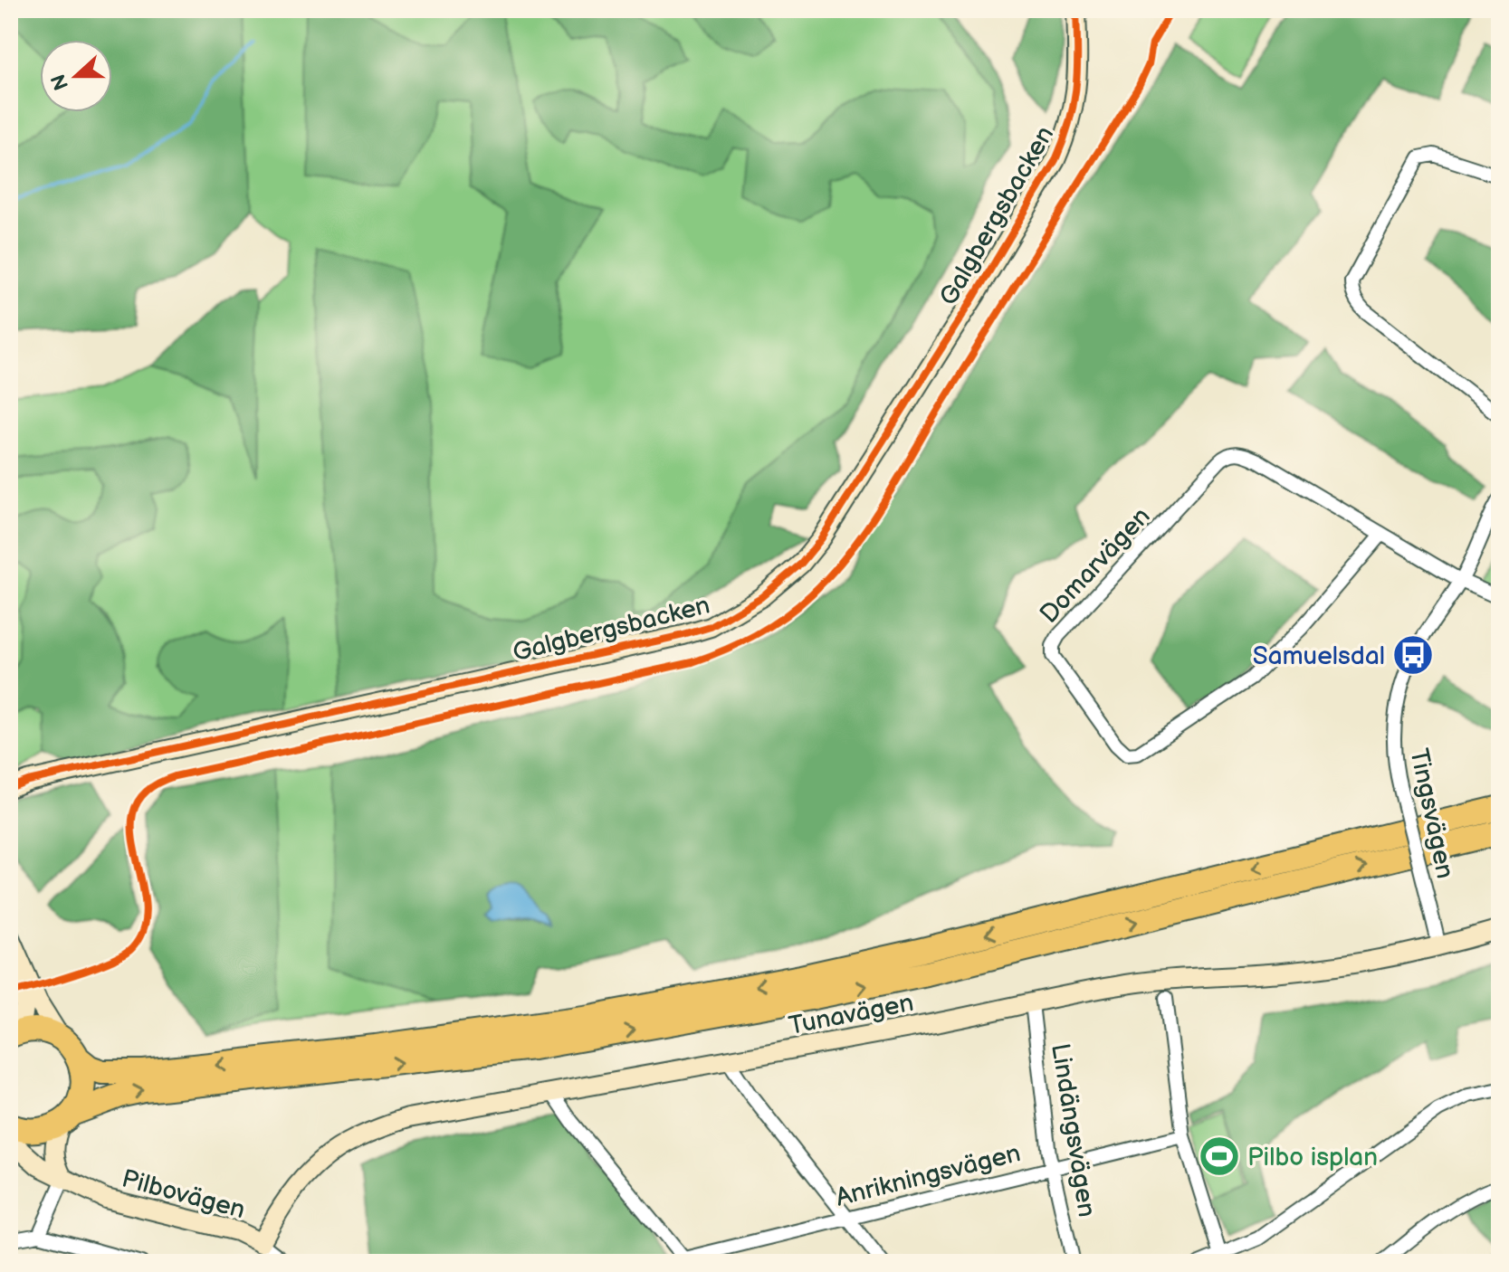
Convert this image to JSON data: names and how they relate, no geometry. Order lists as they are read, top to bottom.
{
  "streets": {
    "street": [
      "Galgbergsbacken",
      "Domarvägen",
      "Tingsvägen",
      "Tunavägen",
      "Lindängsvägen",
      "Anrikningsvägen",
      "Pilbovägen"
    ]
  },
  "crossings": [
    ["Domarvägen", "Tingsvägen"],
    ["Tingsvägen", "Tunavägen"],
    ["Tunavägen", "Lindängsvägen"],
    ["Tunavägen", "Pilbovägen"],
    ["Lindängsvägen", "Anrikningsvägen"]
  ],
  "places": {
    "bus stop": ["Samuelsdal"],
    "sports": ["Pilbo isplan"]
  },
  "north": "left"
}
